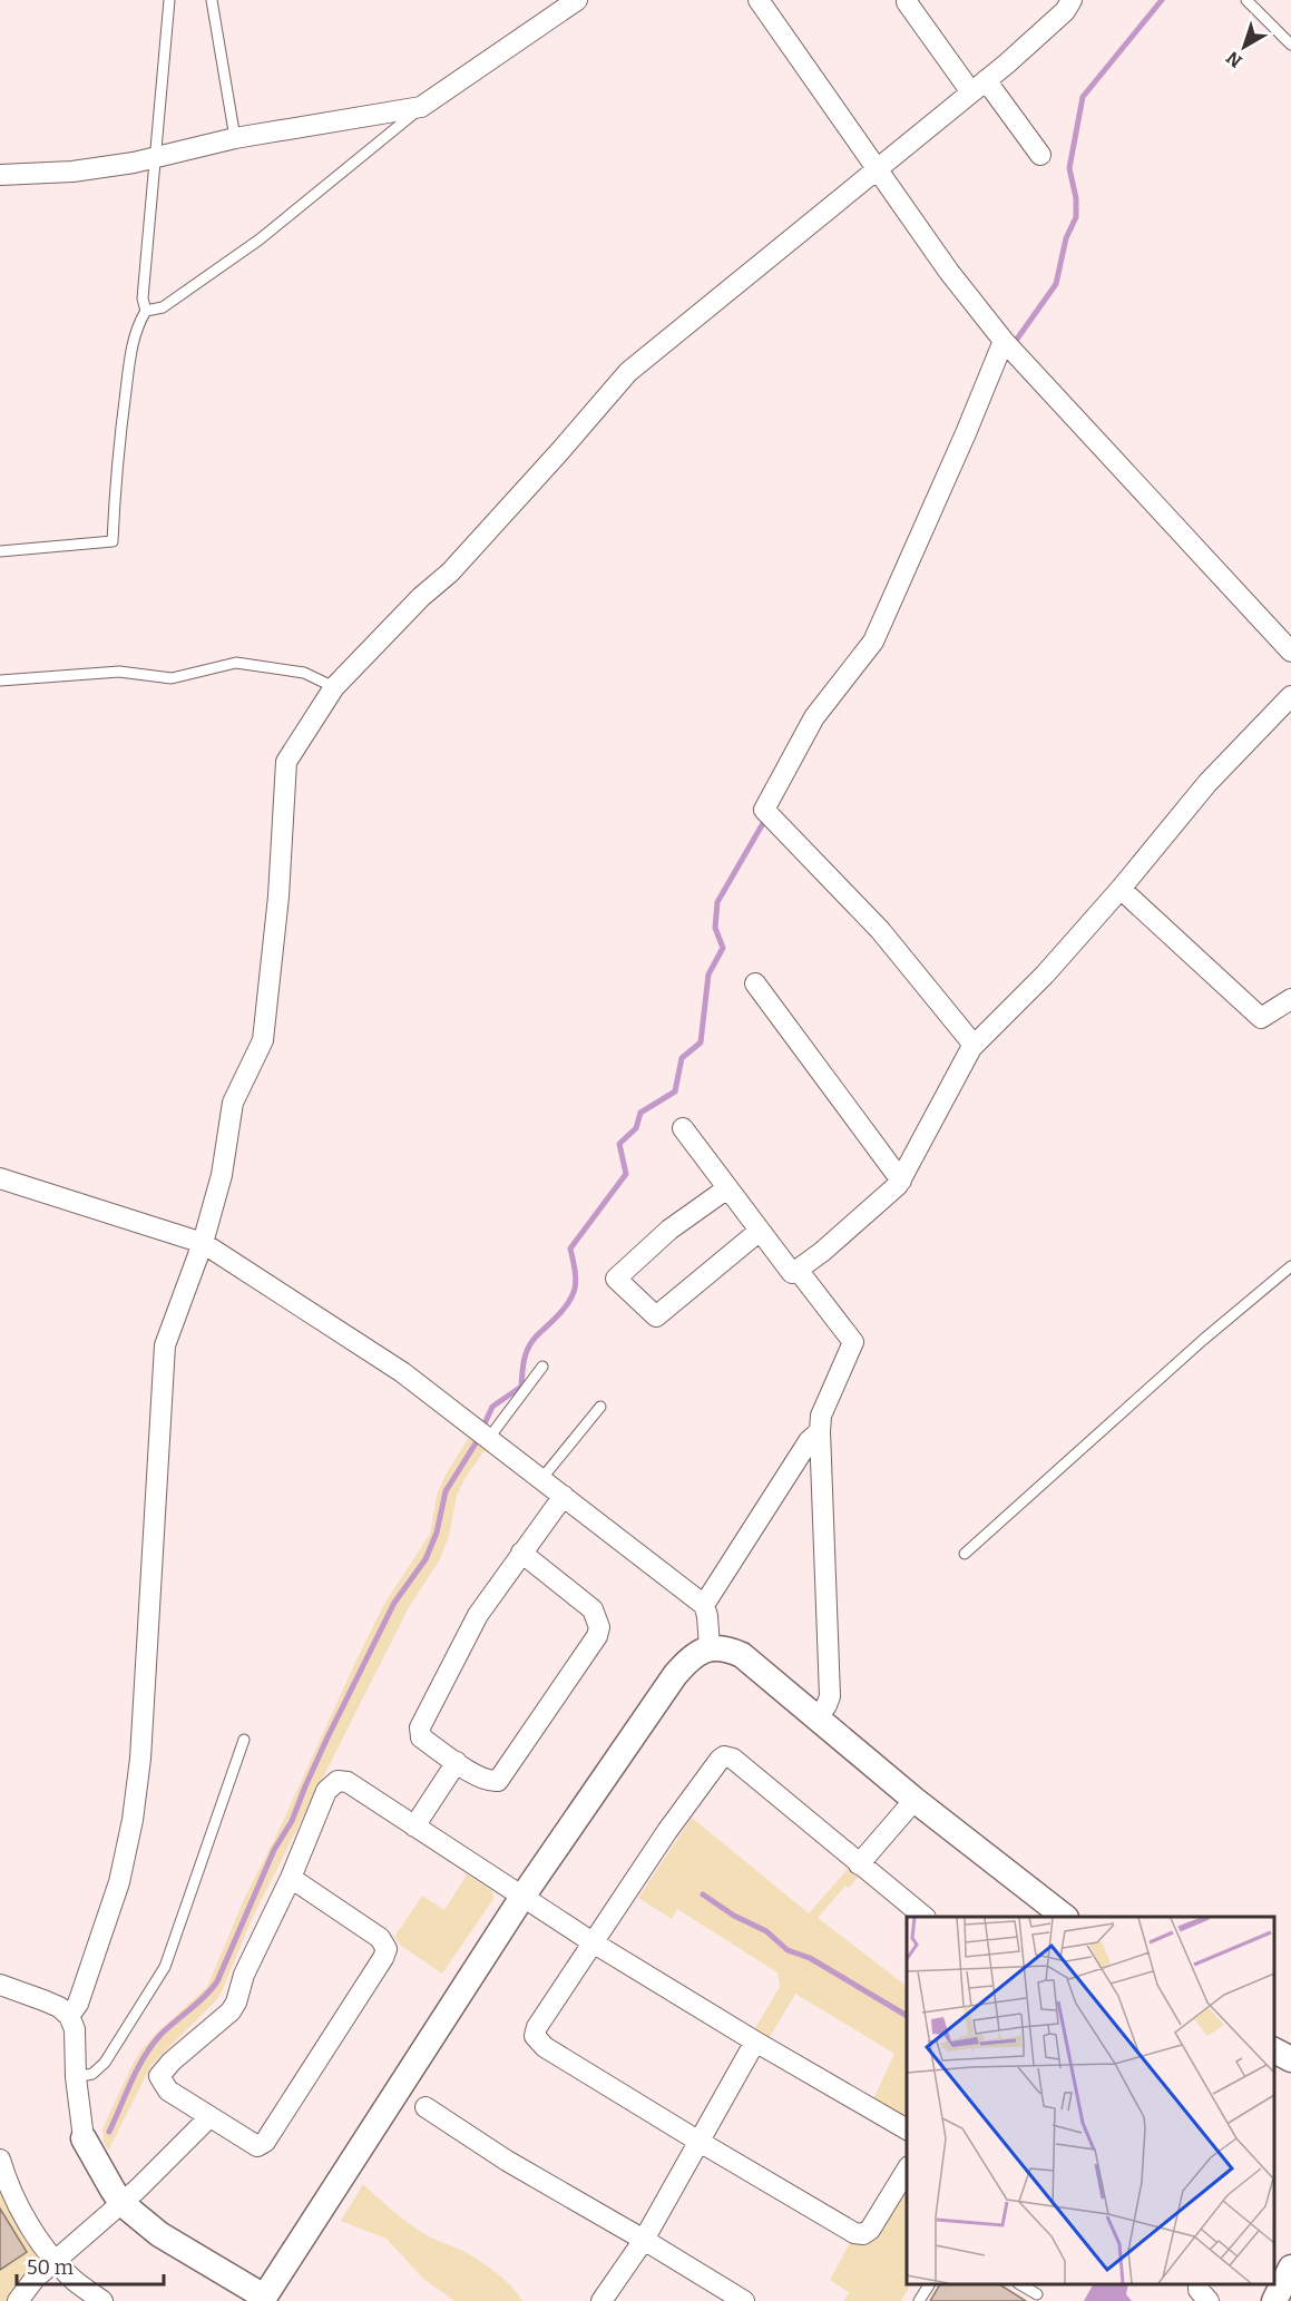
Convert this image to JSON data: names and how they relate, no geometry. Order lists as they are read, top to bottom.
{
  "scale_bar": "50 m",
  "north": "bottom left"
}
